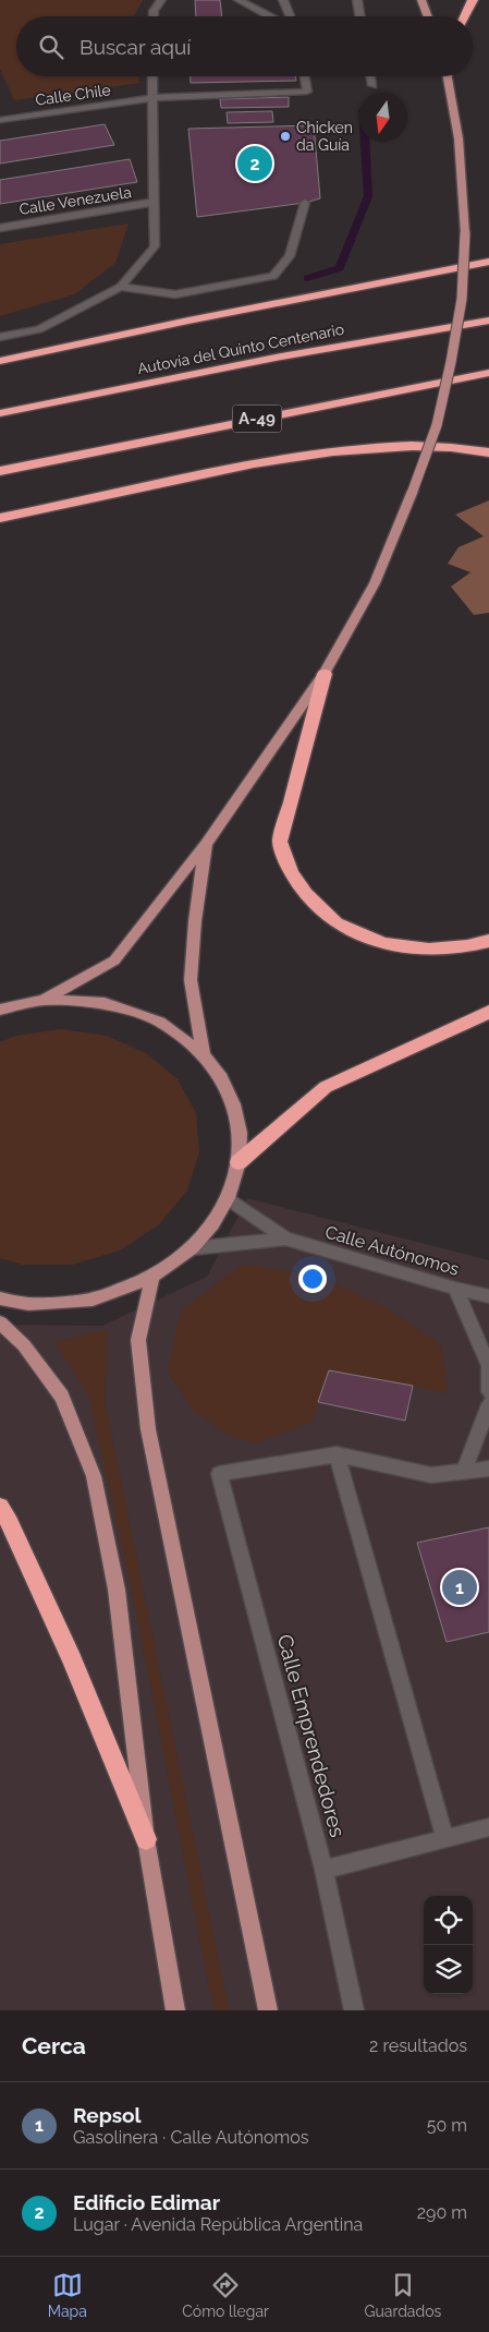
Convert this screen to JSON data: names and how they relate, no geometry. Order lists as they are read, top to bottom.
{
  "streets": {
    "highway": ["Autovía del Quinto Centenario", "A-49"],
    "street": [
      "Calle Chile",
      "Calle Venezuela",
      "Calle Autónomos",
      "Calle Emprendedores"
    ]
  },
  "places": ["Chicken da Guía"],
  "north": "bottom",
  "page": {
    "search": "Buscar aquí",
    "pins": ["2", "1"],
    "heading": ["Cerca", "2 resultados"],
    "list": [
      {
        "mark": "1",
        "name": "Repsol",
        "note": "Gasolinera · Calle Autónomos",
        "value": "50 m"
      },
      {
        "mark": "2",
        "name": "Edificio Edimar",
        "note": "Lugar · Avenida República Argentina",
        "value": "290 m"
      }
    ],
    "nav": ["Mapa", "Cómo llegar", "Guardados"]
  }
}
